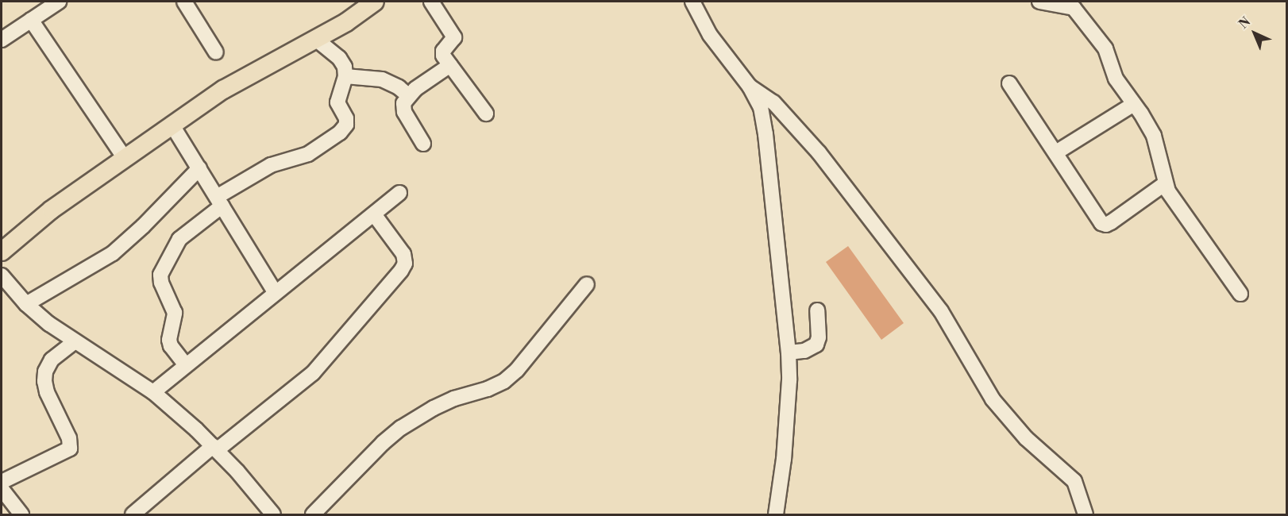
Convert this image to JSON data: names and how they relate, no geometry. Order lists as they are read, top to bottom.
{
  "north": "top left"
}
